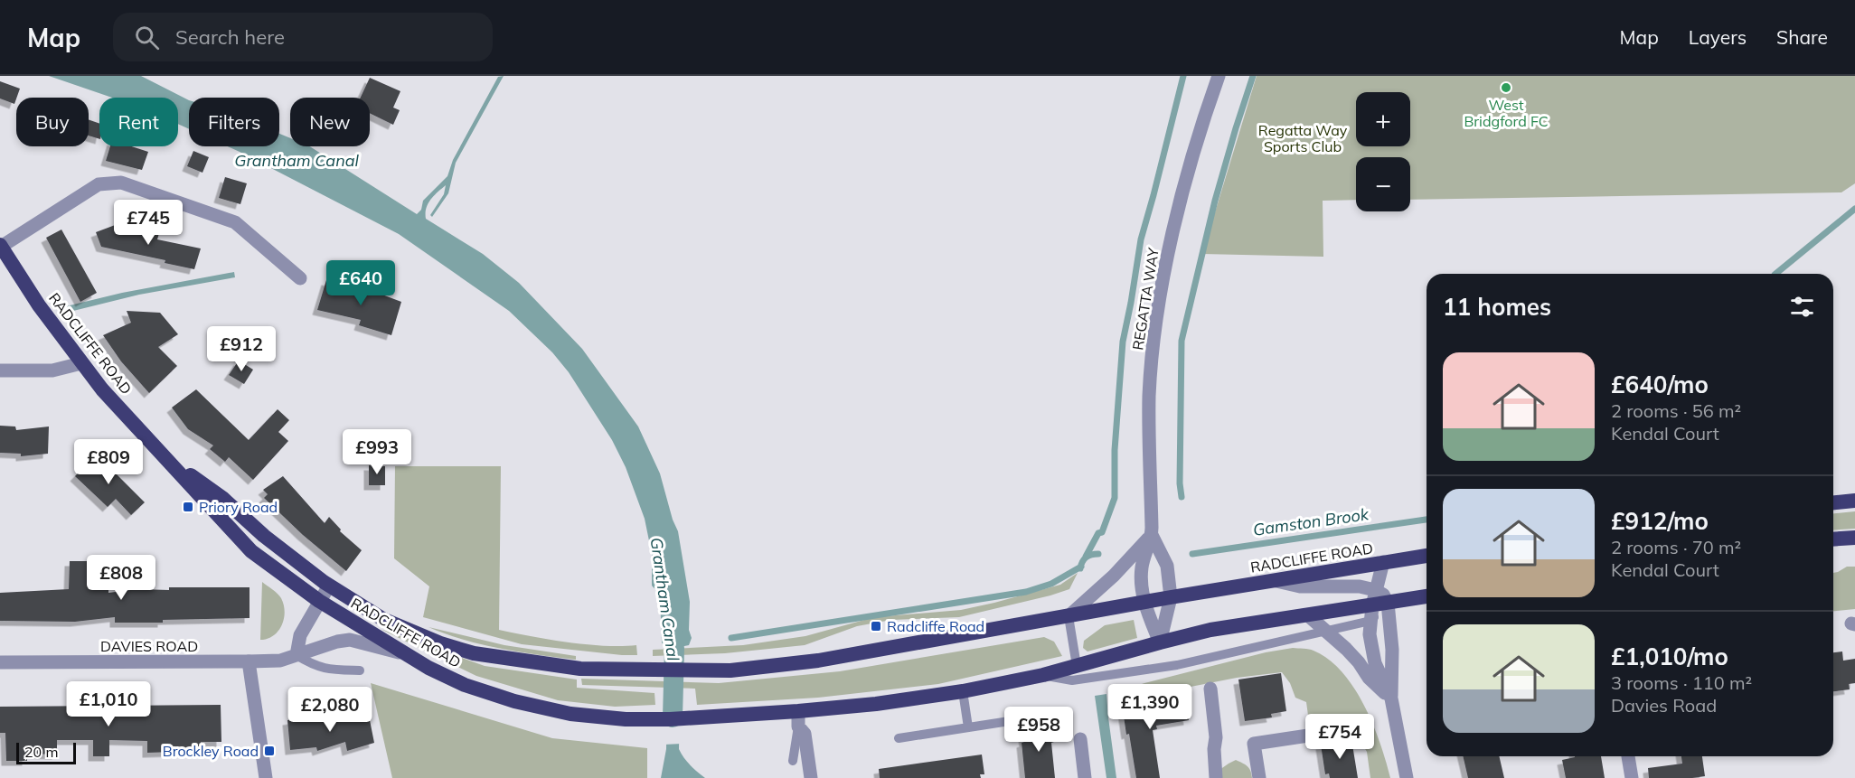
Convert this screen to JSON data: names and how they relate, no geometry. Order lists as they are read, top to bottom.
{
  "streets": {
    "highway": ["RADCLIFFE ROAD"],
    "street": ["REGATTA WAY", "DAVIES ROAD"]
  },
  "crossings": [
    ["REGATTA WAY", "RADCLIFFE ROAD"],
    ["RADCLIFFE ROAD", "DAVIES ROAD"]
  ],
  "water": ["Grantham Canal", "Gamston Brook"],
  "parks": ["Regatta Way Sports Club"],
  "places": {
    "other": ["West Bridgford FC"],
    "transit": ["Priory Road", "Radcliffe Road", "Brockley Road"]
  },
  "scale_bar": "20 m",
  "page": {
    "header": "Map",
    "search": "Search here",
    "nav": ["Map", "Layers", "Share"],
    "map_buttons": ["+", "−"],
    "chip": [
      "Buy",
      "Rent",
      "Filters",
      "New"
    ],
    "price": [
      "£745",
      "£640",
      "£912",
      "£993",
      "£809",
      "£808",
      "£1,010",
      "£1,390",
      "£2,080",
      "£958",
      "£754"
    ],
    "heading": "11 homes",
    "list": [
      {
        "name": "£640/mo",
        "note": "2 rooms · 56 m² · Kendal Court"
      },
      {
        "name": "£912/mo",
        "note": "2 rooms · 70 m² · Kendal Court"
      },
      {
        "name": "£1,010/mo",
        "note": "3 rooms · 110 m² · Davies Road"
      }
    ],
    "scale": "20 m"
  }
}
